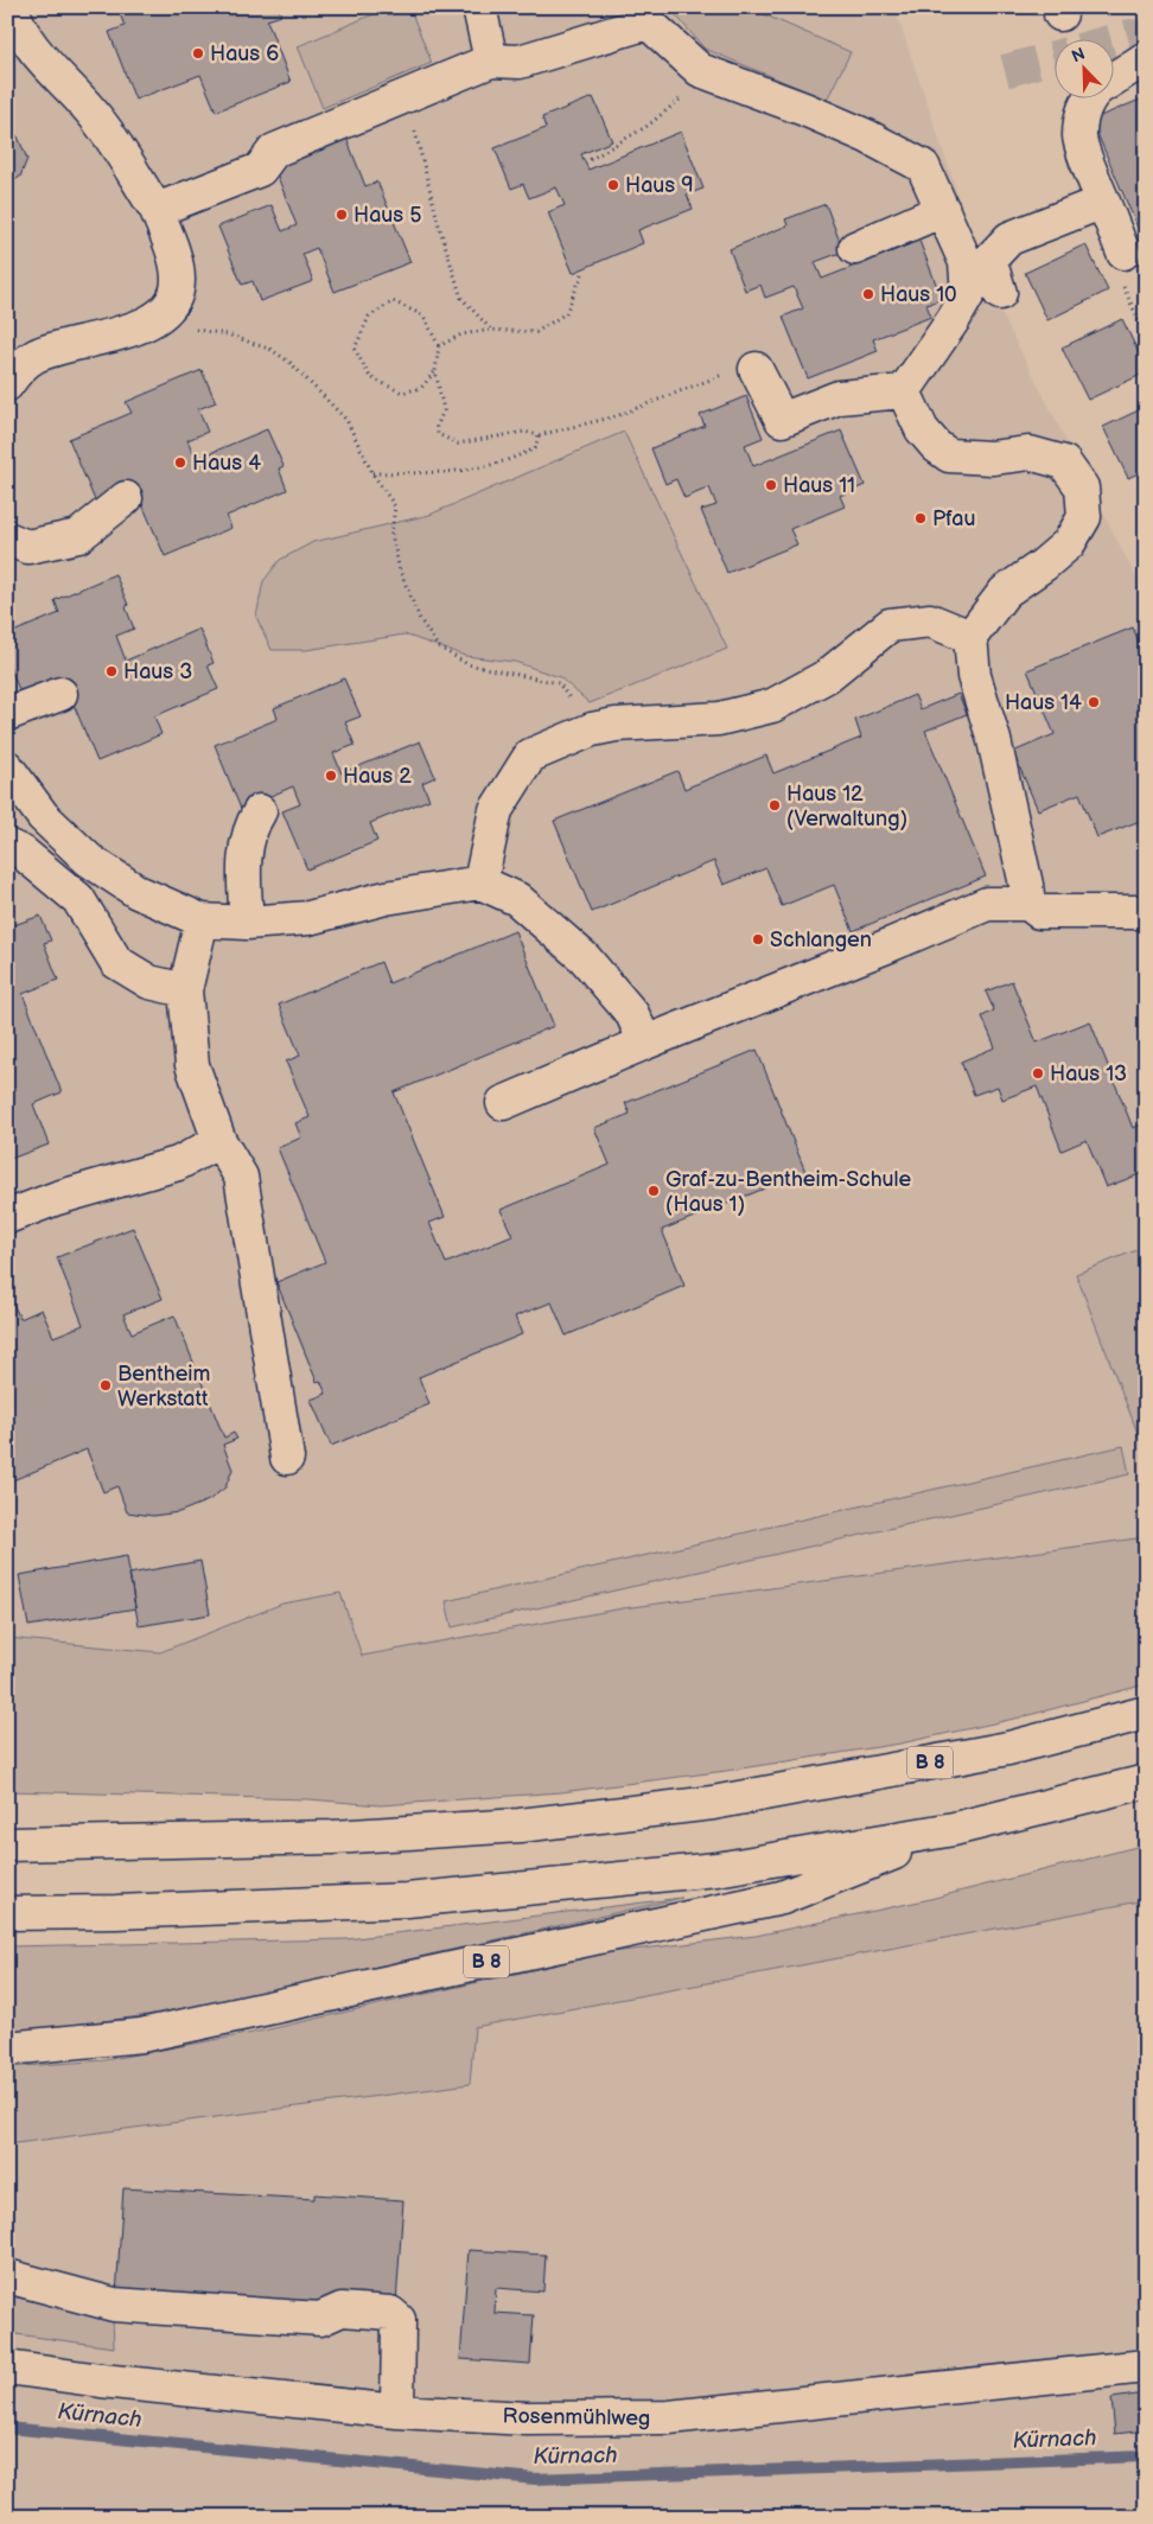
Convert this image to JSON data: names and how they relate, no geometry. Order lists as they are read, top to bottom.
{
  "streets": {
    "main road": ["B 8", "Rosenmühlweg"]
  },
  "water": ["Kürnach"],
  "places": [
    "Haus 6",
    "Haus 9",
    "Haus 5",
    "Haus 10",
    "Haus 4",
    "Haus 11",
    "Pfau",
    "Haus 3",
    "Haus 14",
    "Haus 2",
    "Haus 12 (Verwaltung)",
    "Schlangen",
    "Haus 13",
    "Graf-zu-Bentheim-Schule (Haus 1)",
    "Bentheim Werkstatt"
  ],
  "north": "top left"
}
